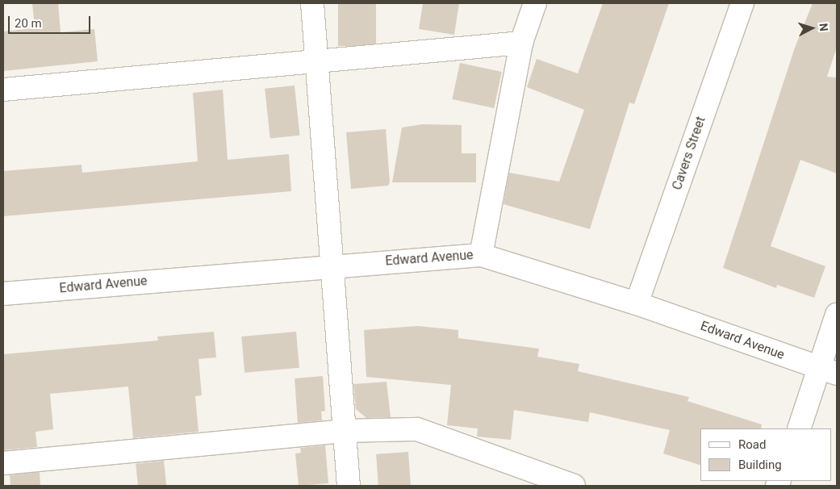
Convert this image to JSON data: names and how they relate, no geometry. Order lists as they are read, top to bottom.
{
  "streets": {
    "street": ["Cavers Street", "Edward Avenue"]
  },
  "crossings": [
    ["Cavers Street", "Edward Avenue"]
  ],
  "legend": ["Road", "Building"],
  "scale_bar": "20 m",
  "north": "right"
}
